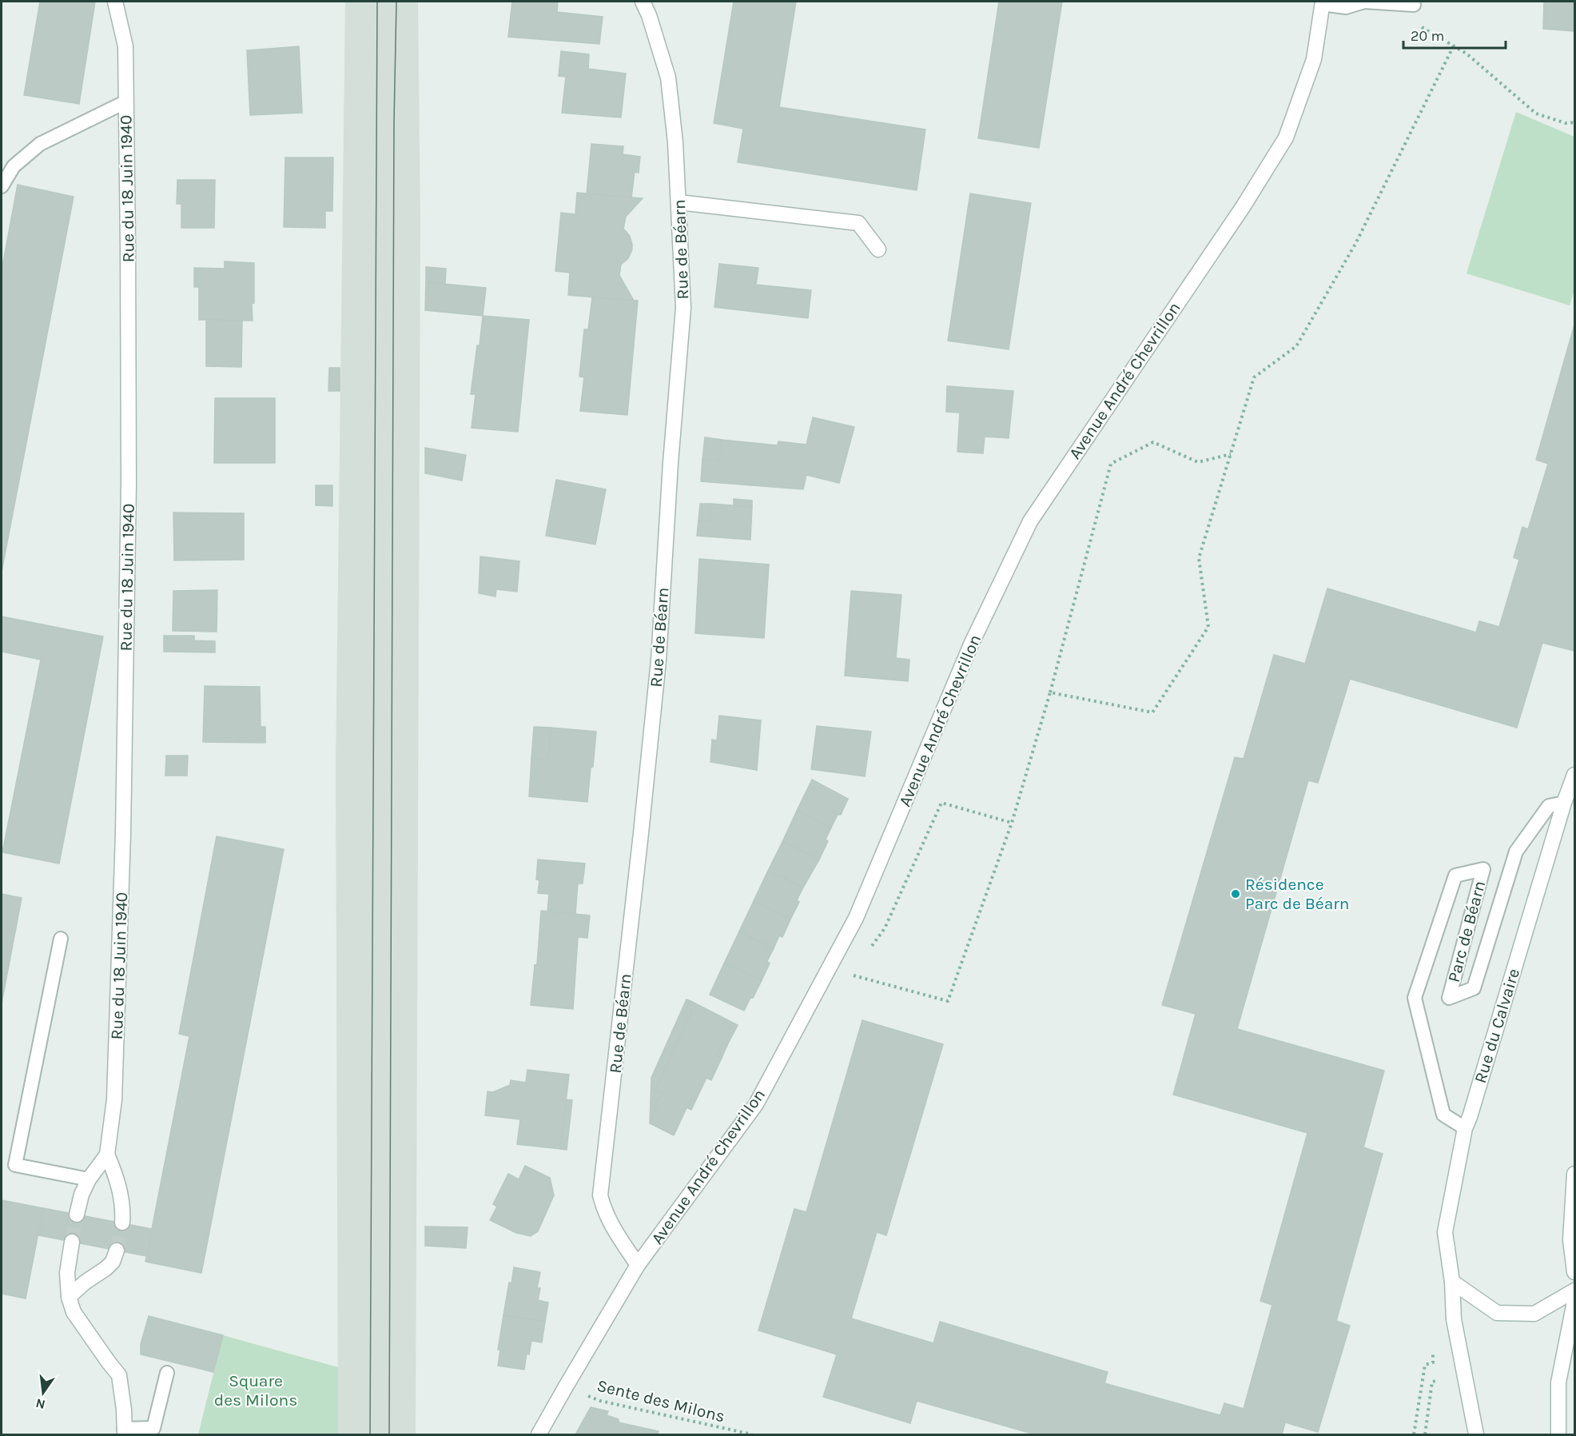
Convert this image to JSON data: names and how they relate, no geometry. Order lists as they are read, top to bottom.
{
  "streets": {
    "street": [
      "Rue du 18 Juin 1940",
      "Rue de Béarn",
      "Avenue André Chevrillon",
      "Rue du Calvaire"
    ],
    "lane": ["Parc de Béarn"],
    "path": ["Sente des Milons"]
  },
  "crossings": [
    ["Rue de Béarn", "Avenue André Chevrillon"],
    ["Avenue André Chevrillon", "Sente des Milons"],
    ["Parc de Béarn", "Rue du Calvaire"]
  ],
  "parks": ["Square des Milons"],
  "places": ["Résidence Parc de Béarn"],
  "scale_bar": "20 m",
  "north": "bottom"
}
